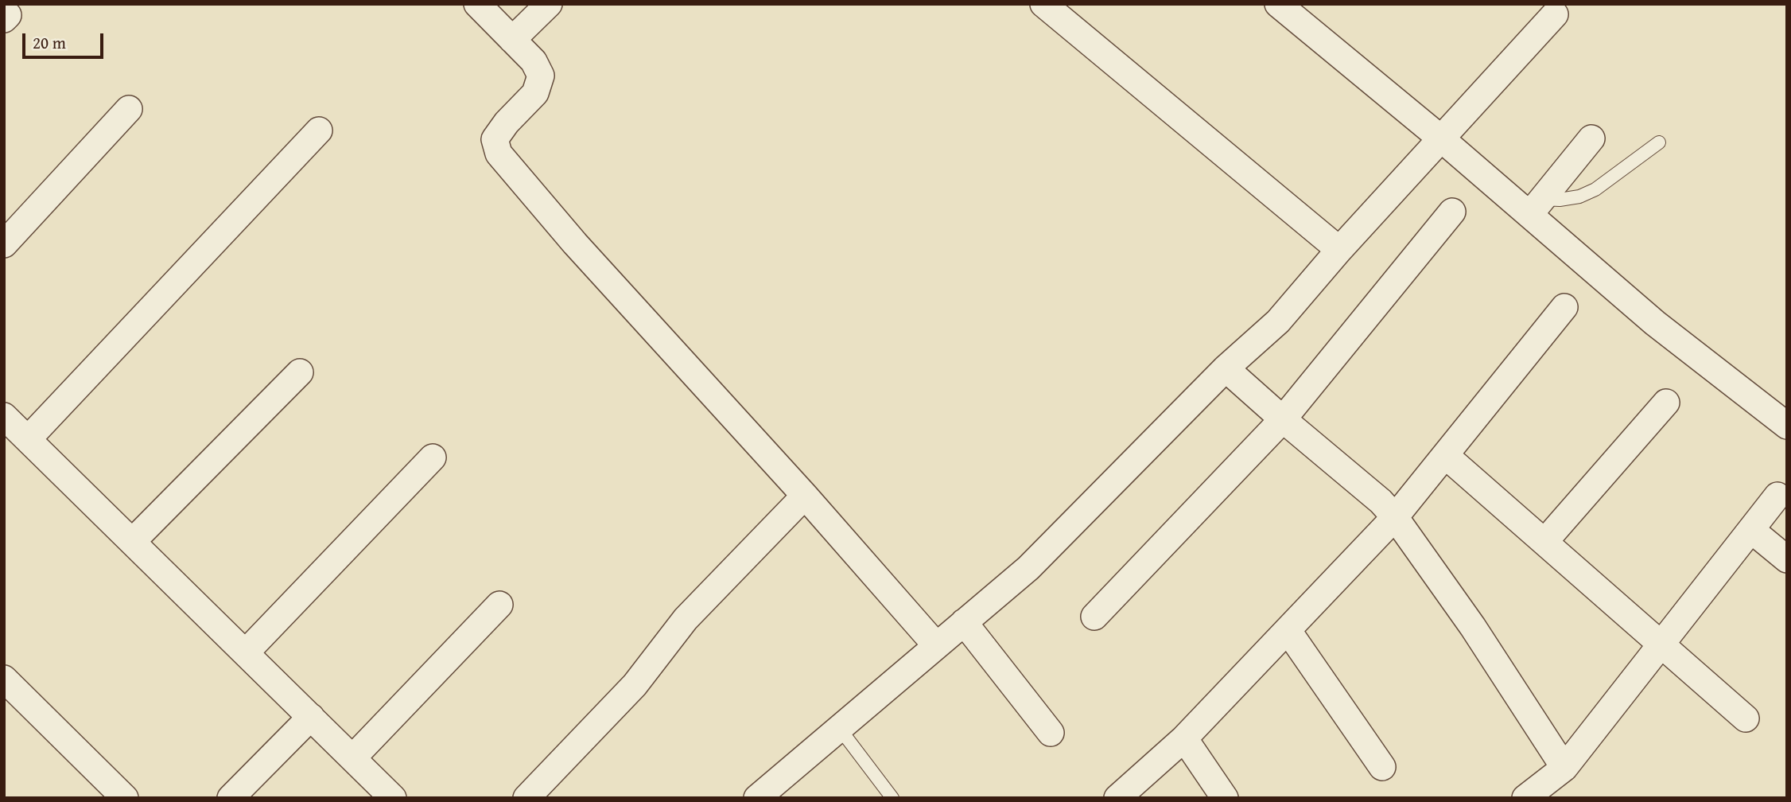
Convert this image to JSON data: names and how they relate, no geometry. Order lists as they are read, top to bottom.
{
  "scale_bar": "20 m"
}
